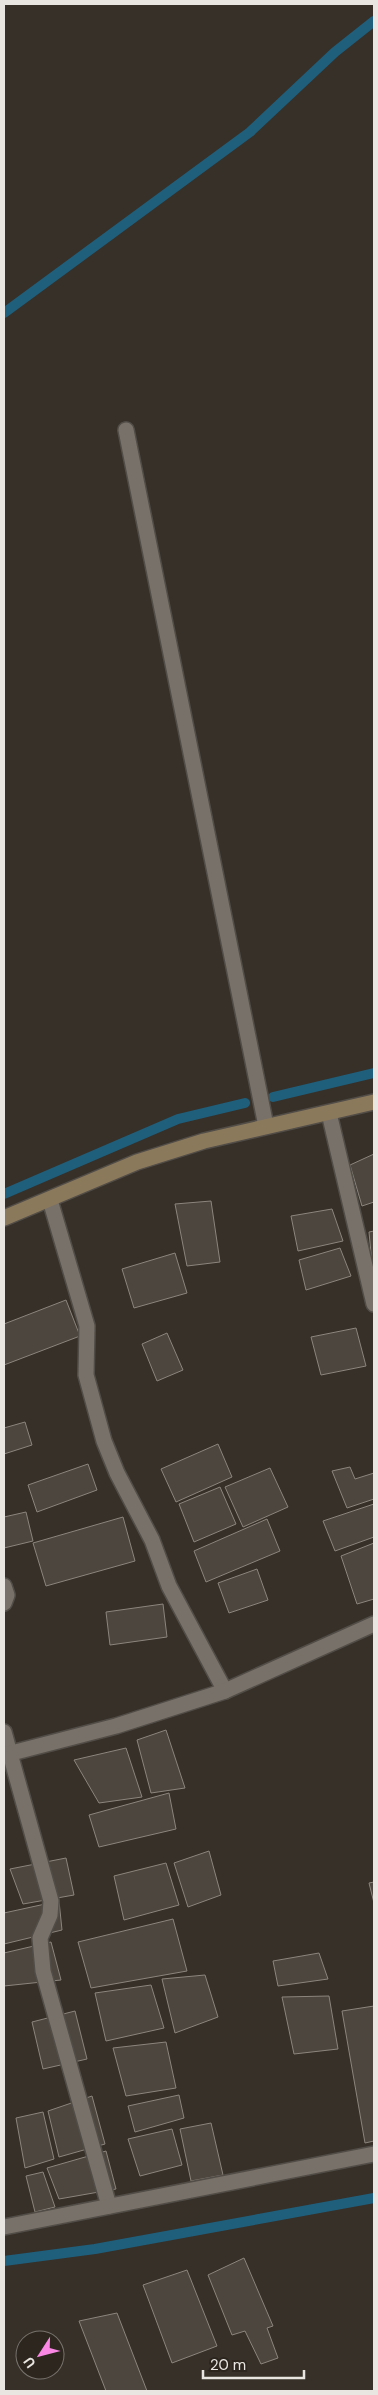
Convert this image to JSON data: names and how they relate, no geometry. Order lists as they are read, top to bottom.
{
  "scale_bar": "20 m",
  "north": "bottom left"
}
